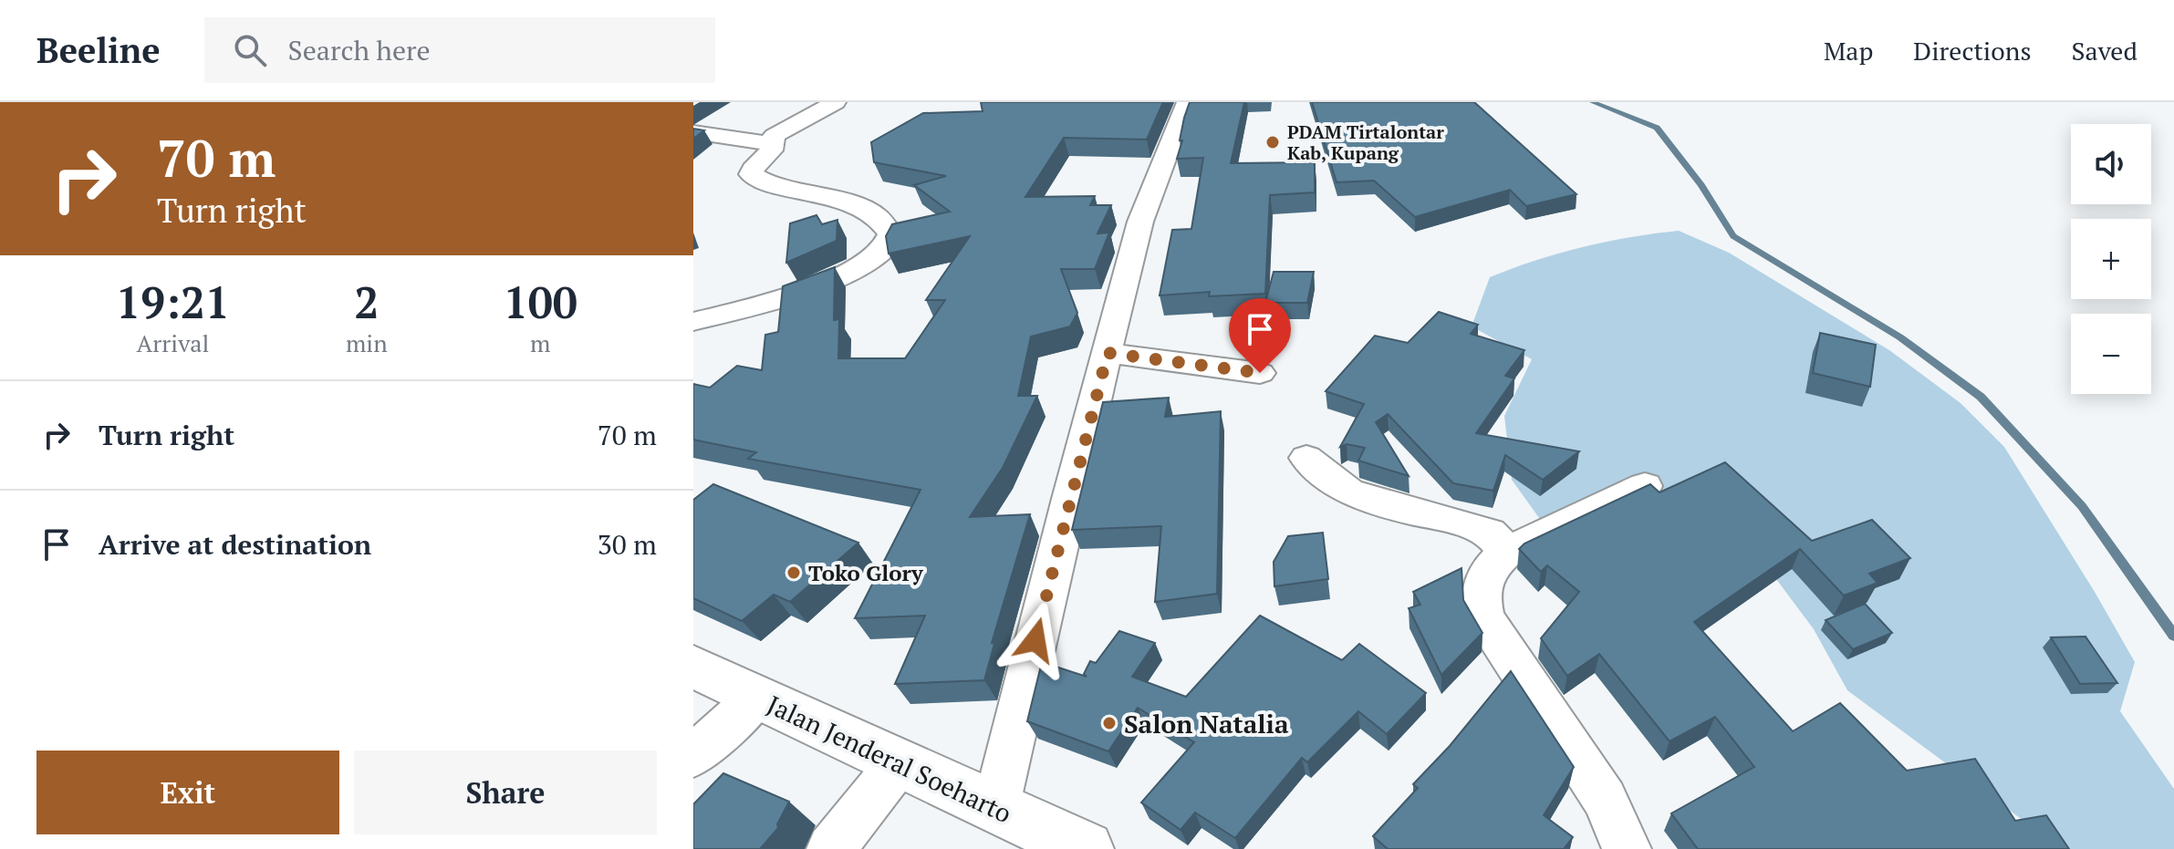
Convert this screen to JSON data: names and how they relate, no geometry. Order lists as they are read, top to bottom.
{
  "streets": {
    "main road": ["Jalan Jenderal Soeharto"]
  },
  "places": ["PDAM Tirtalontar Kab, Kupang", "Toko Glory", "Salon Natalia"],
  "page": {
    "header": "Beeline",
    "search": "Search here",
    "nav": ["Map", "Directions", "Saved"],
    "turn": ["70 m", "Turn right"],
    "map_buttons": ["+", "−"],
    "eta": [
      "19:21",
      "Arrival",
      "2",
      "min",
      "100",
      "m"
    ],
    "list": [
      {
        "name": "Turn right",
        "value": "70 m"
      },
      {
        "name": "Arrive at destination",
        "value": "30 m"
      }
    ],
    "buttons": ["Exit", "Share"]
  }
}
